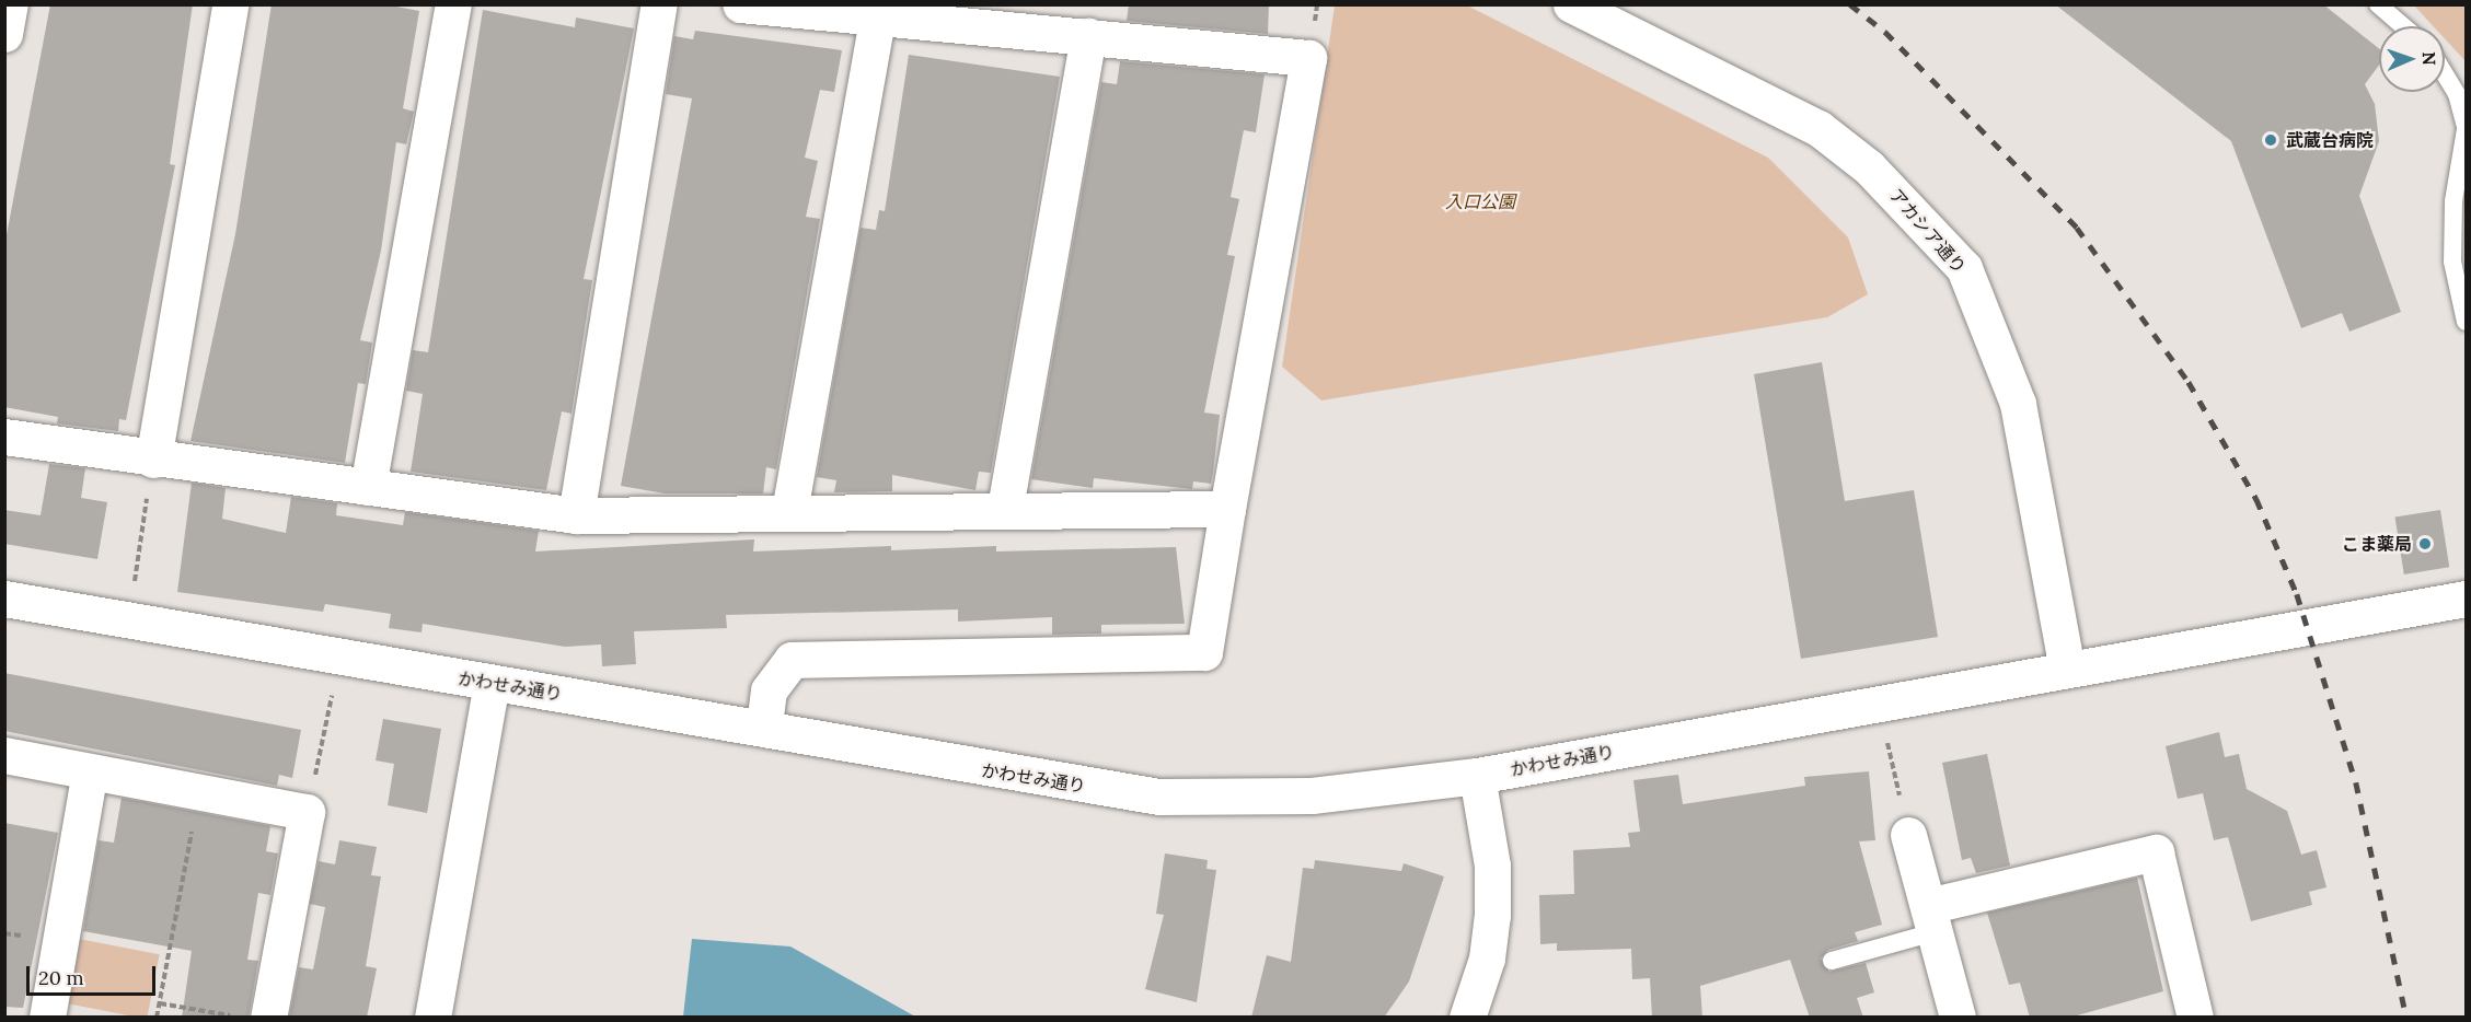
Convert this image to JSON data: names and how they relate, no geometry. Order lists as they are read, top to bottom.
{
  "streets": {
    "street": ["アカシア通り", "かわせみ通り"]
  },
  "crossings": [
    ["アカシア通り", "かわせみ通り"]
  ],
  "parks": ["入口公園"],
  "places": ["武蔵台病院", "こま薬局"],
  "scale_bar": "20 m",
  "north": "right"
}
